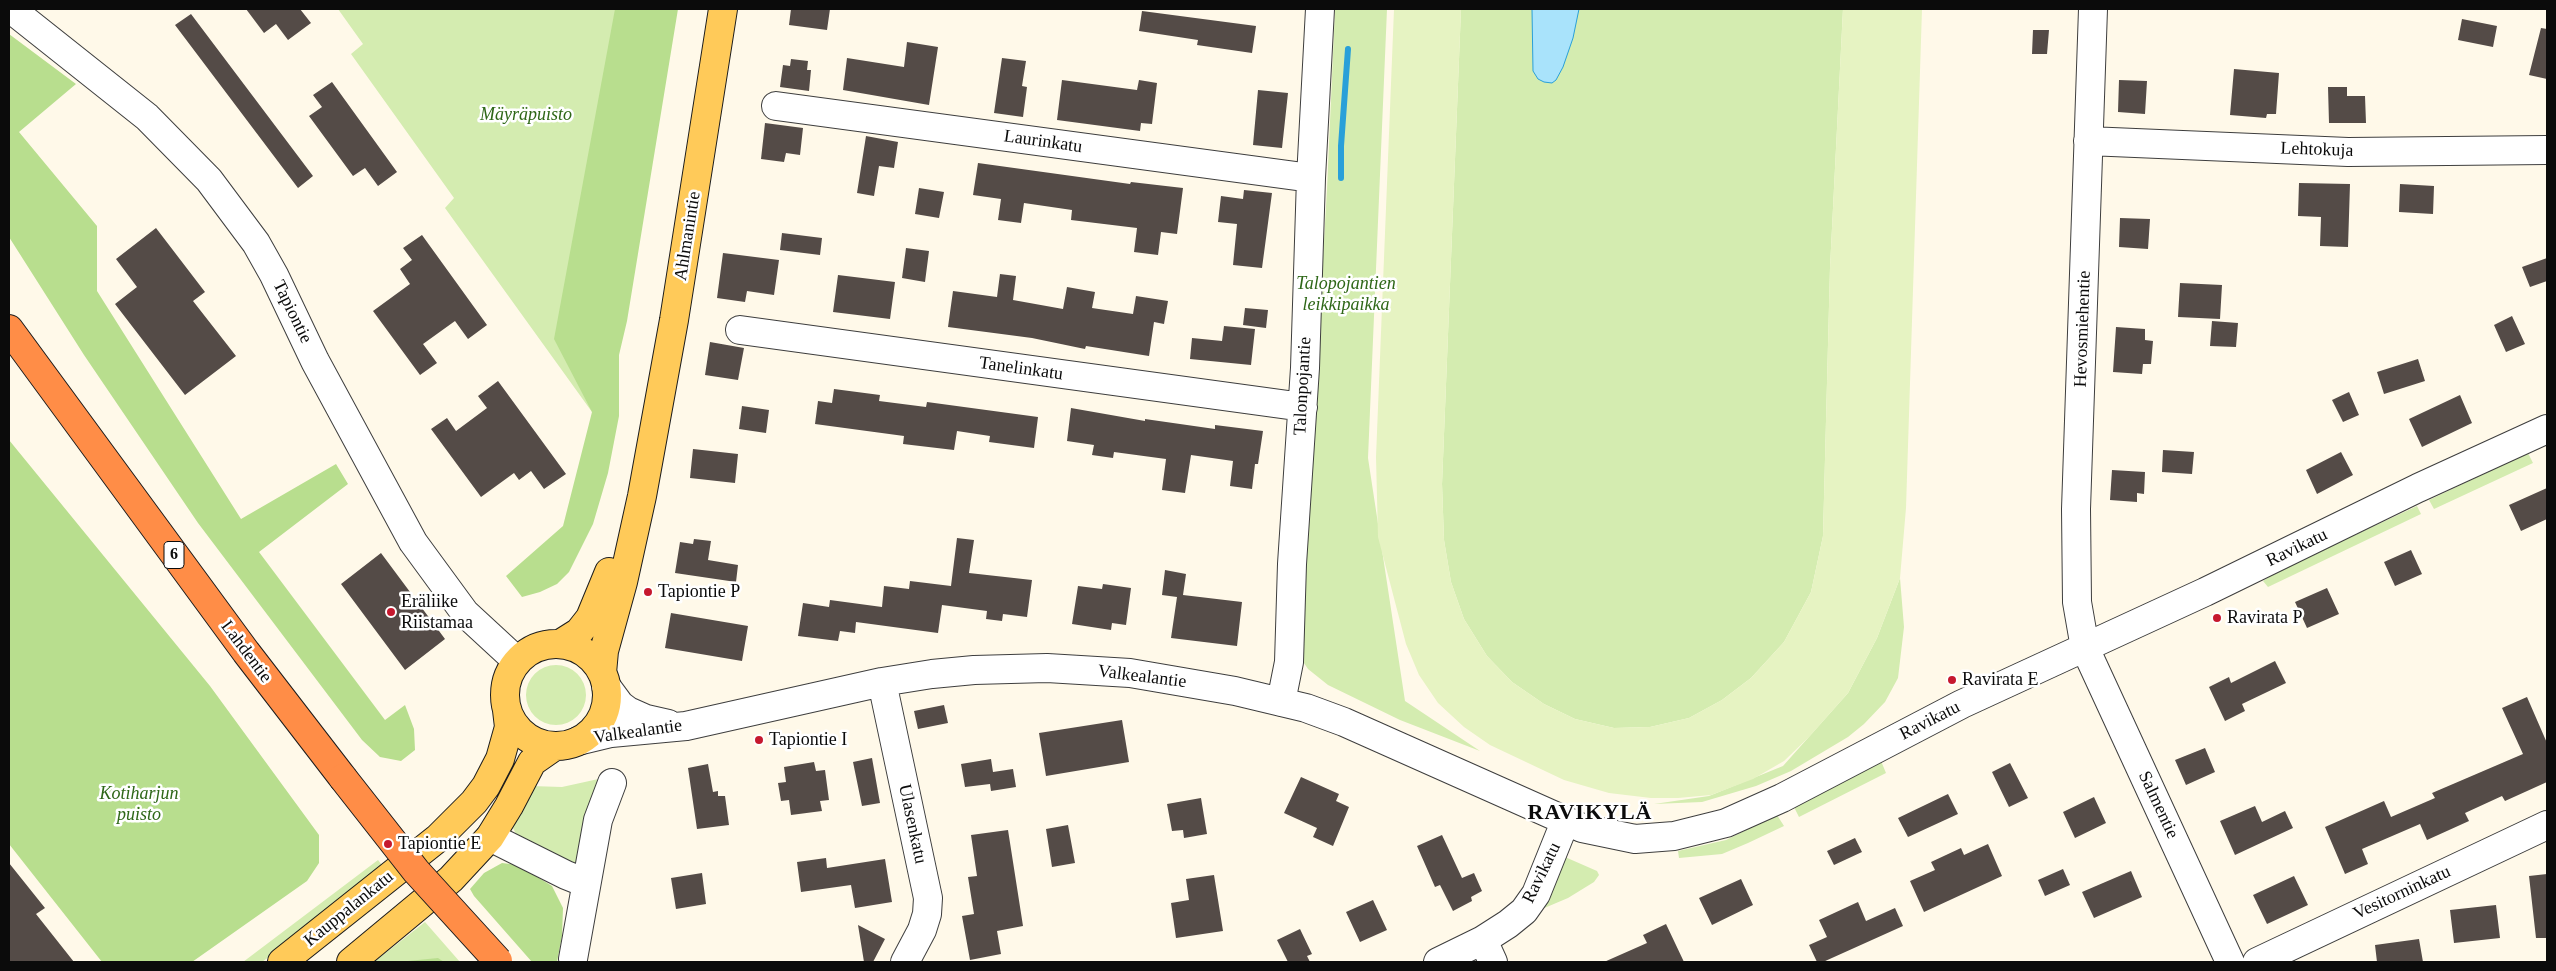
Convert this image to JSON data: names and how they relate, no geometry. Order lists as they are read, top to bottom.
{
  "streets": {
    "highway": ["6", "Lahdentie"],
    "main road": ["Ahlmanintie", "Kauppalankatu"],
    "street": [
      "Laurinkatu",
      "Lehtokuja",
      "Tapiontie",
      "Hevosmiehentie",
      "Tanelinkatu",
      "Talonpojantie",
      "Ravikatu",
      "Valkealantie",
      "Salmentie",
      "Ulasenkatu",
      "Vesitorninkatu"
    ]
  },
  "crossings": [
    ["Laurinkatu", "Talonpojantie"],
    ["Lehtokuja", "Hevosmiehentie"],
    ["Ahlmanintie", "Tapiontie"],
    ["Ahlmanintie", "Valkealantie"],
    ["Ahlmanintie", "Kauppalankatu"],
    ["Tapiontie", "Valkealantie"],
    ["Tapiontie", "Kauppalankatu"],
    ["Hevosmiehentie", "Ravikatu"],
    ["Hevosmiehentie", "Salmentie"],
    ["Tanelinkatu", "Talonpojantie"],
    ["Talonpojantie", "Valkealantie"],
    ["Ravikatu", "Valkealantie"],
    ["Ravikatu", "Salmentie"],
    ["Valkealantie", "Ulasenkatu"],
    ["Valkealantie", "Kauppalankatu"]
  ],
  "districts": ["RAVIKYLÄ"],
  "parks": ["Mäyräpuisto", "Talopojantien leikkipaikka", "Kotiharjun puisto"],
  "places": [
    "Tapiontie P",
    "Eräliike Riistamaa",
    "Ravirata P",
    "Ravirata E",
    "Tapiontie I",
    "Tapiontie E"
  ]
}
